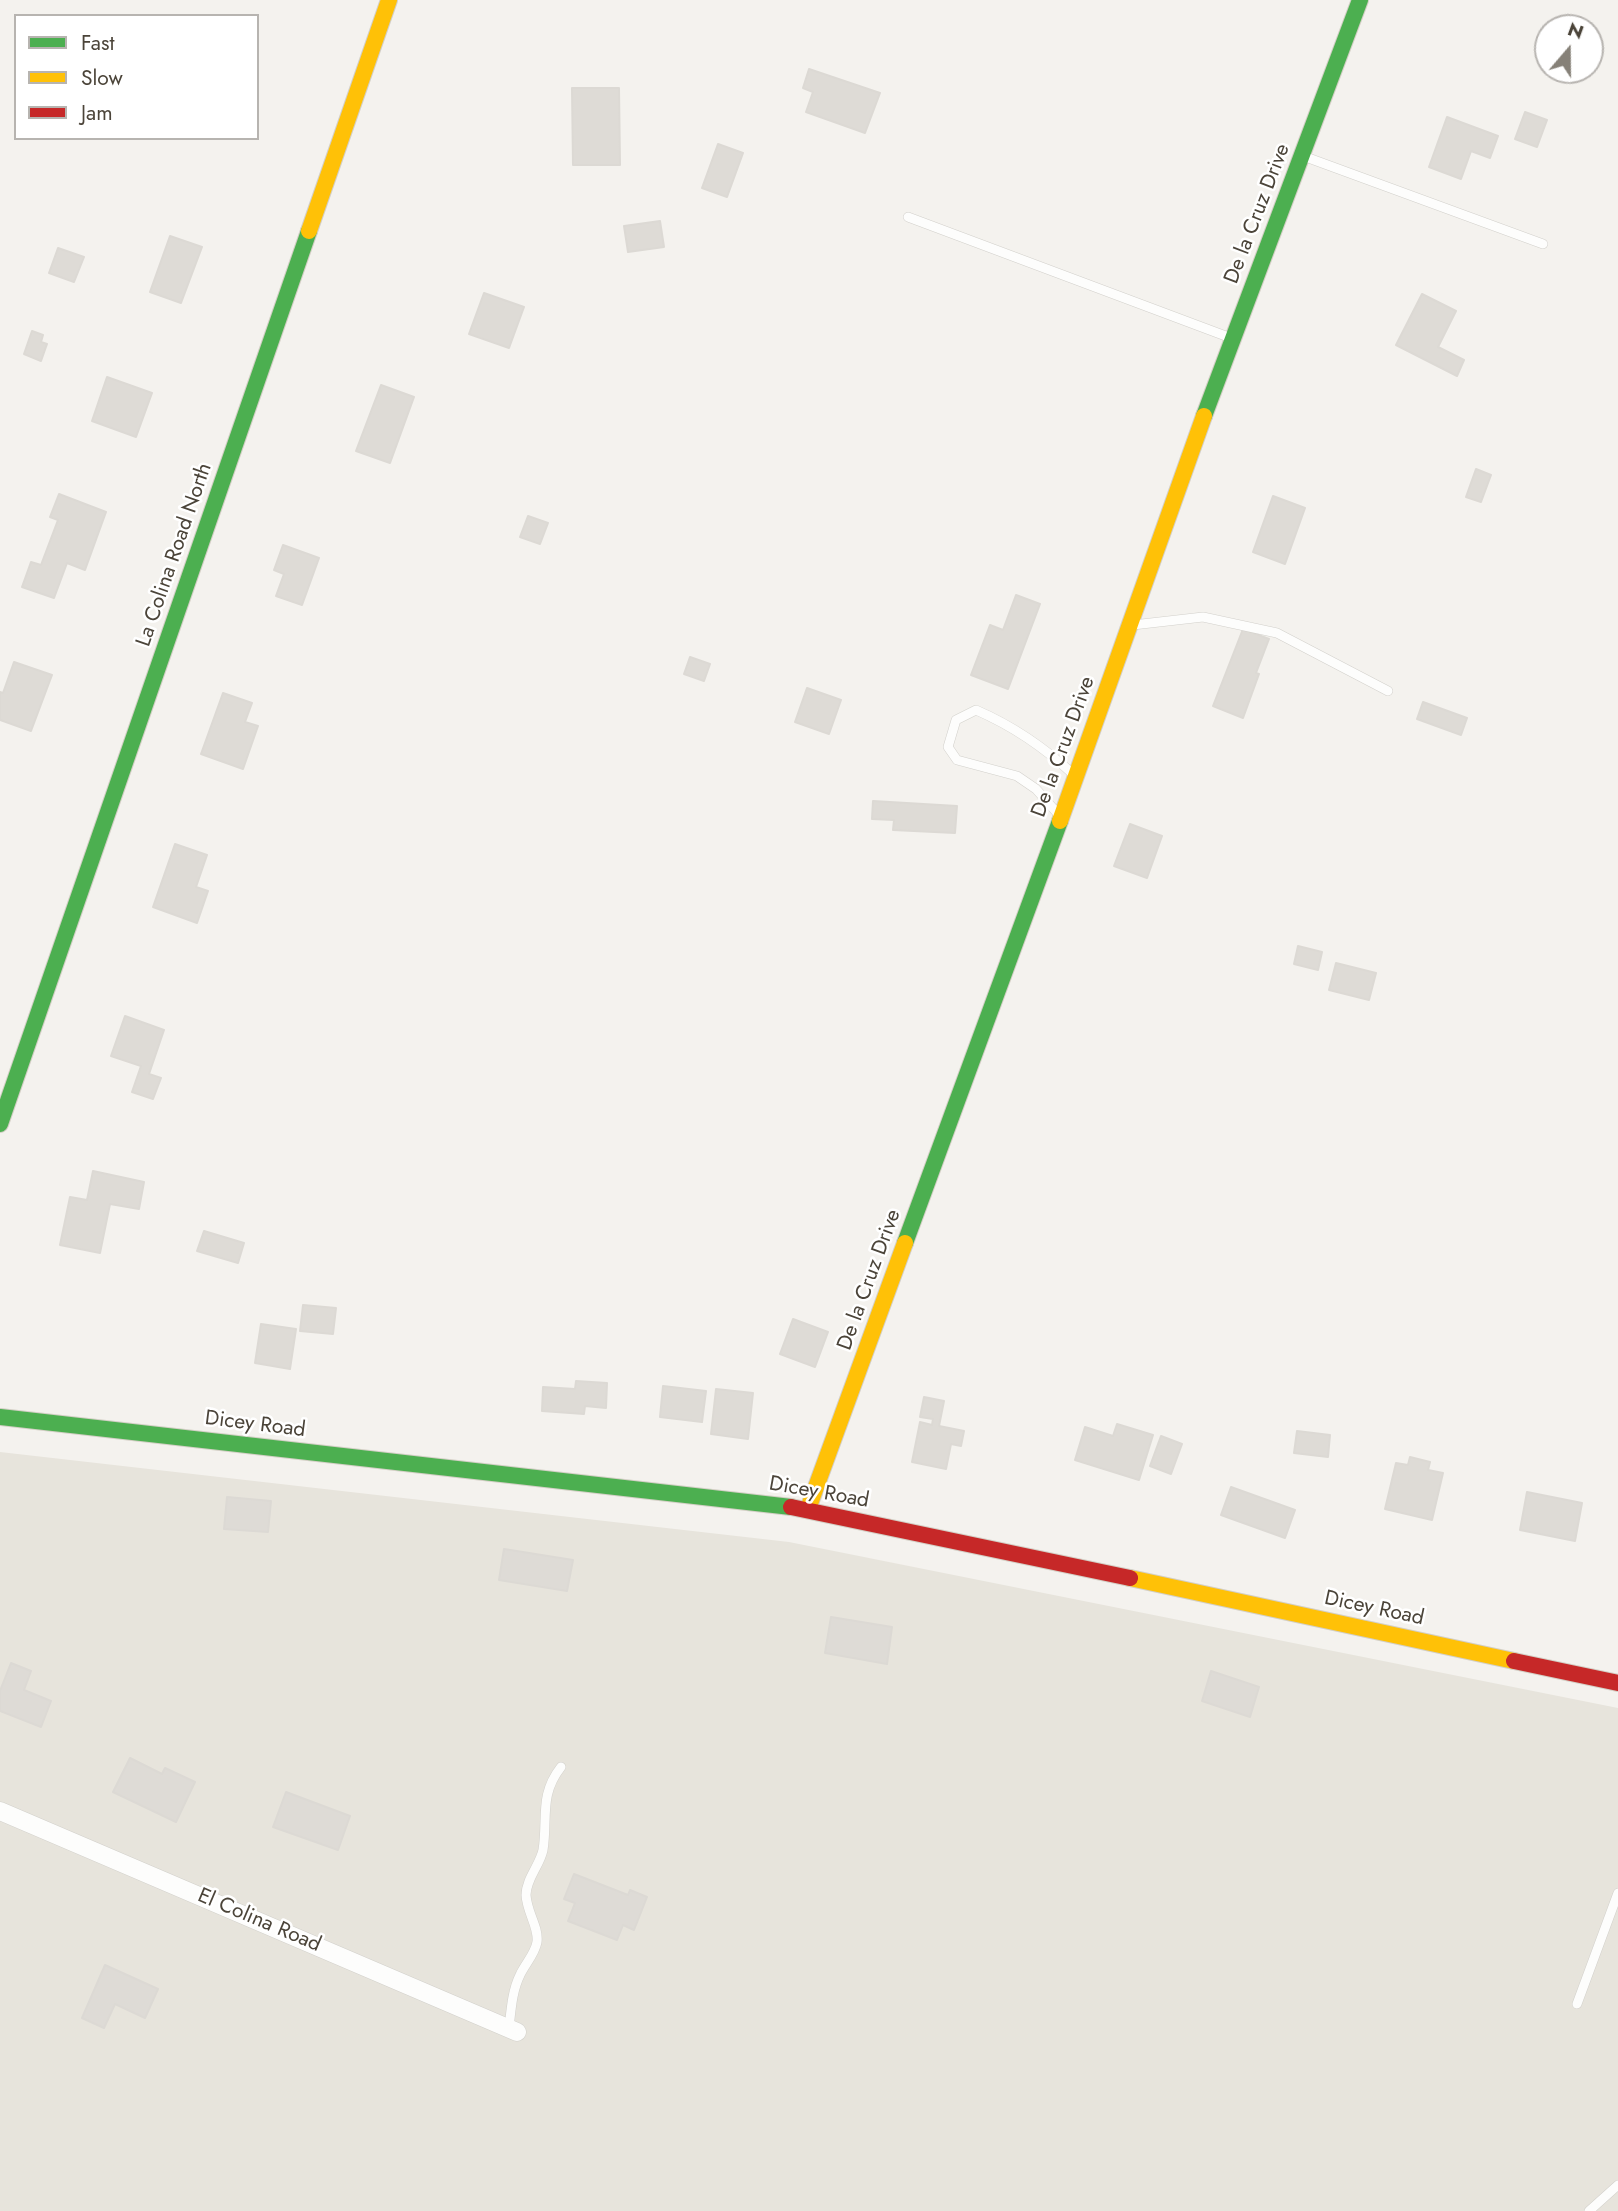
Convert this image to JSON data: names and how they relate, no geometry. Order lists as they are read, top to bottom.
{
  "streets": {
    "street": [
      "De la Cruz Drive",
      "La Colina Road North",
      "Dicey Road",
      "El Colina Road"
    ]
  },
  "crossings": [
    ["De la Cruz Drive", "Dicey Road"]
  ],
  "legend": ["Fast", "Slow", "Jam"],
  "north": "top"
}
